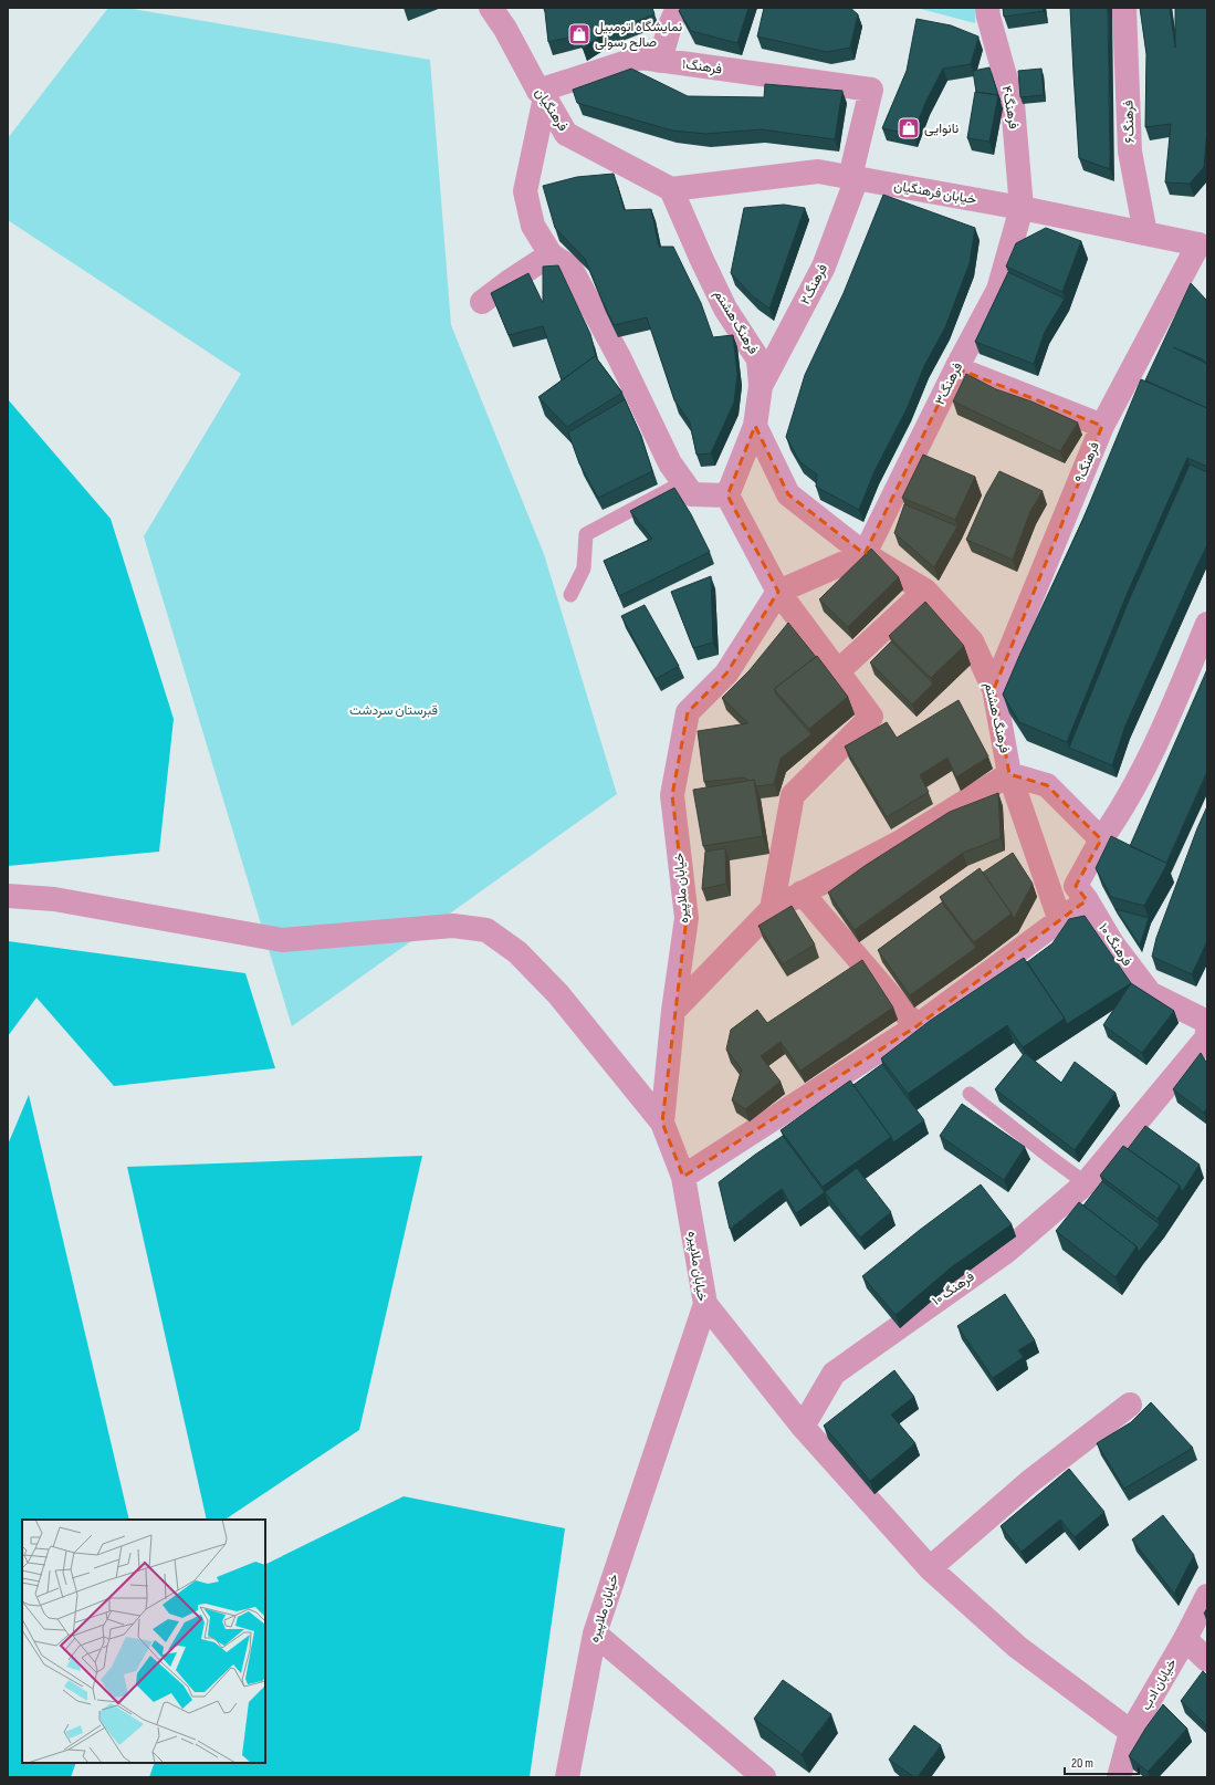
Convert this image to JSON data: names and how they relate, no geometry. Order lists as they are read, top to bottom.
{
  "streets": {
    "street": [
      "فرهنگ۱",
      "فرهنگ۴",
      "فرهنگیان",
      "فرهنگ۶",
      "خیابان فرهنگیان",
      "فرهنگ۲",
      "فرهنگ هشتم",
      "فرهنگ۳",
      "فرهنگ۹",
      "خیابان ملاپیره",
      "فرهنگ ۱۰",
      "خیابان ادب"
    ]
  },
  "crossings": [
    ["فرهنگ۱", "فرهنگیان"],
    ["فرهنگ۱", "فرهنگ۲"],
    ["فرهنگ۴", "خیابان فرهنگیان"],
    ["فرهنگ۴", "فرهنگ۳"],
    ["فرهنگیان", "خیابان فرهنگیان"],
    ["فرهنگیان", "فرهنگ هشتم"],
    ["فرهنگ۶", "خیابان فرهنگیان"],
    ["خیابان فرهنگیان", "فرهنگ۲"],
    ["خیابان فرهنگیان", "فرهنگ هشتم"],
    ["خیابان فرهنگیان", "فرهنگ۳"],
    ["خیابان فرهنگیان", "فرهنگ۹"],
    ["فرهنگ۲", "فرهنگ هشتم"],
    ["فرهنگ هشتم", "فرهنگ۳"],
    ["فرهنگ هشتم", "فرهنگ۹"]
  ],
  "parks": ["قبرستان سردشت"],
  "places": {
    "shop": ["نمایشگاه اتومبیل صالح رسولی", "نانوایی"]
  },
  "scale_bar": "20 m"
}
